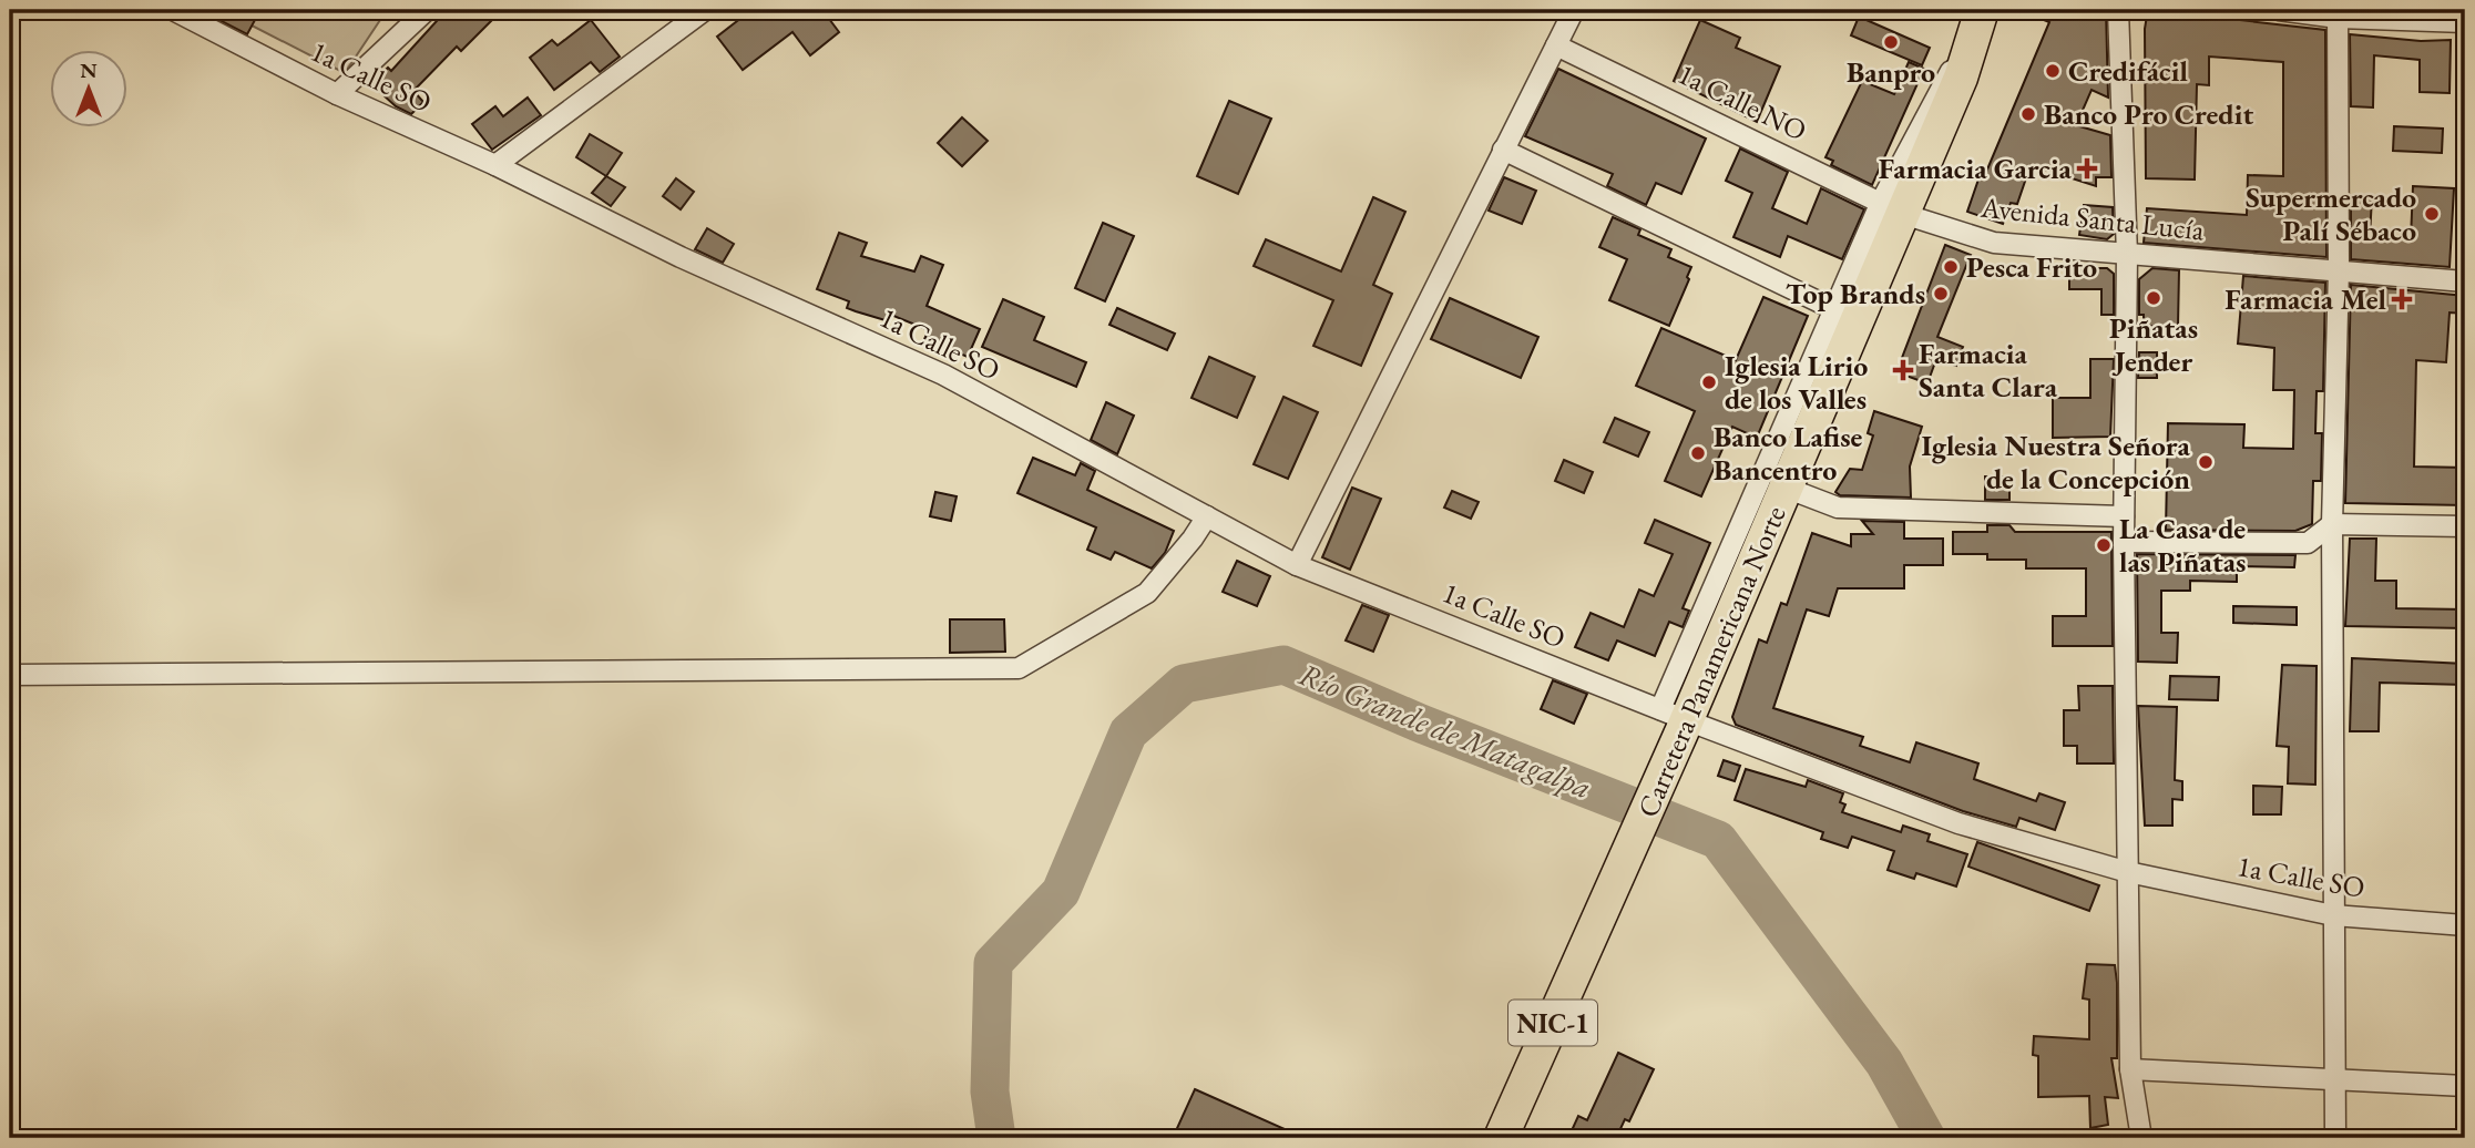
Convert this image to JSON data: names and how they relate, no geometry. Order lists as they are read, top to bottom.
{
  "streets": {
    "highway": ["Carretera Panamericana Norte", "NIC-1"],
    "street": ["1a Calle SO", "1a Calle NO", "Avenida Santa Lucía"]
  },
  "crossings": [
    ["1a Calle SO", "Carretera Panamericana Norte"],
    ["1a Calle NO", "Avenida Santa Lucía"],
    ["1a Calle NO", "Carretera Panamericana Norte"],
    ["Avenida Santa Lucía", "Carretera Panamericana Norte"]
  ],
  "water": ["Río Grande de Matagalpa"],
  "places": {
    "other": [
      "Banpro",
      "Credifácil",
      "Banco Pro Credit",
      "Supermercado Palí Sébaco",
      "Pesca Frito",
      "Top Brands",
      "Piñatas Jender",
      "Iglesia Lirio de los Valles",
      "Banco Lafise Bancentro",
      "Iglesia Nuestra Señora de la Concepción",
      "La Casa de las Piñatas"
    ],
    "health": ["Farmacia Garcia", "Farmacia Mel", "Farmacia Santa Clara"]
  },
  "north": "top"
}
